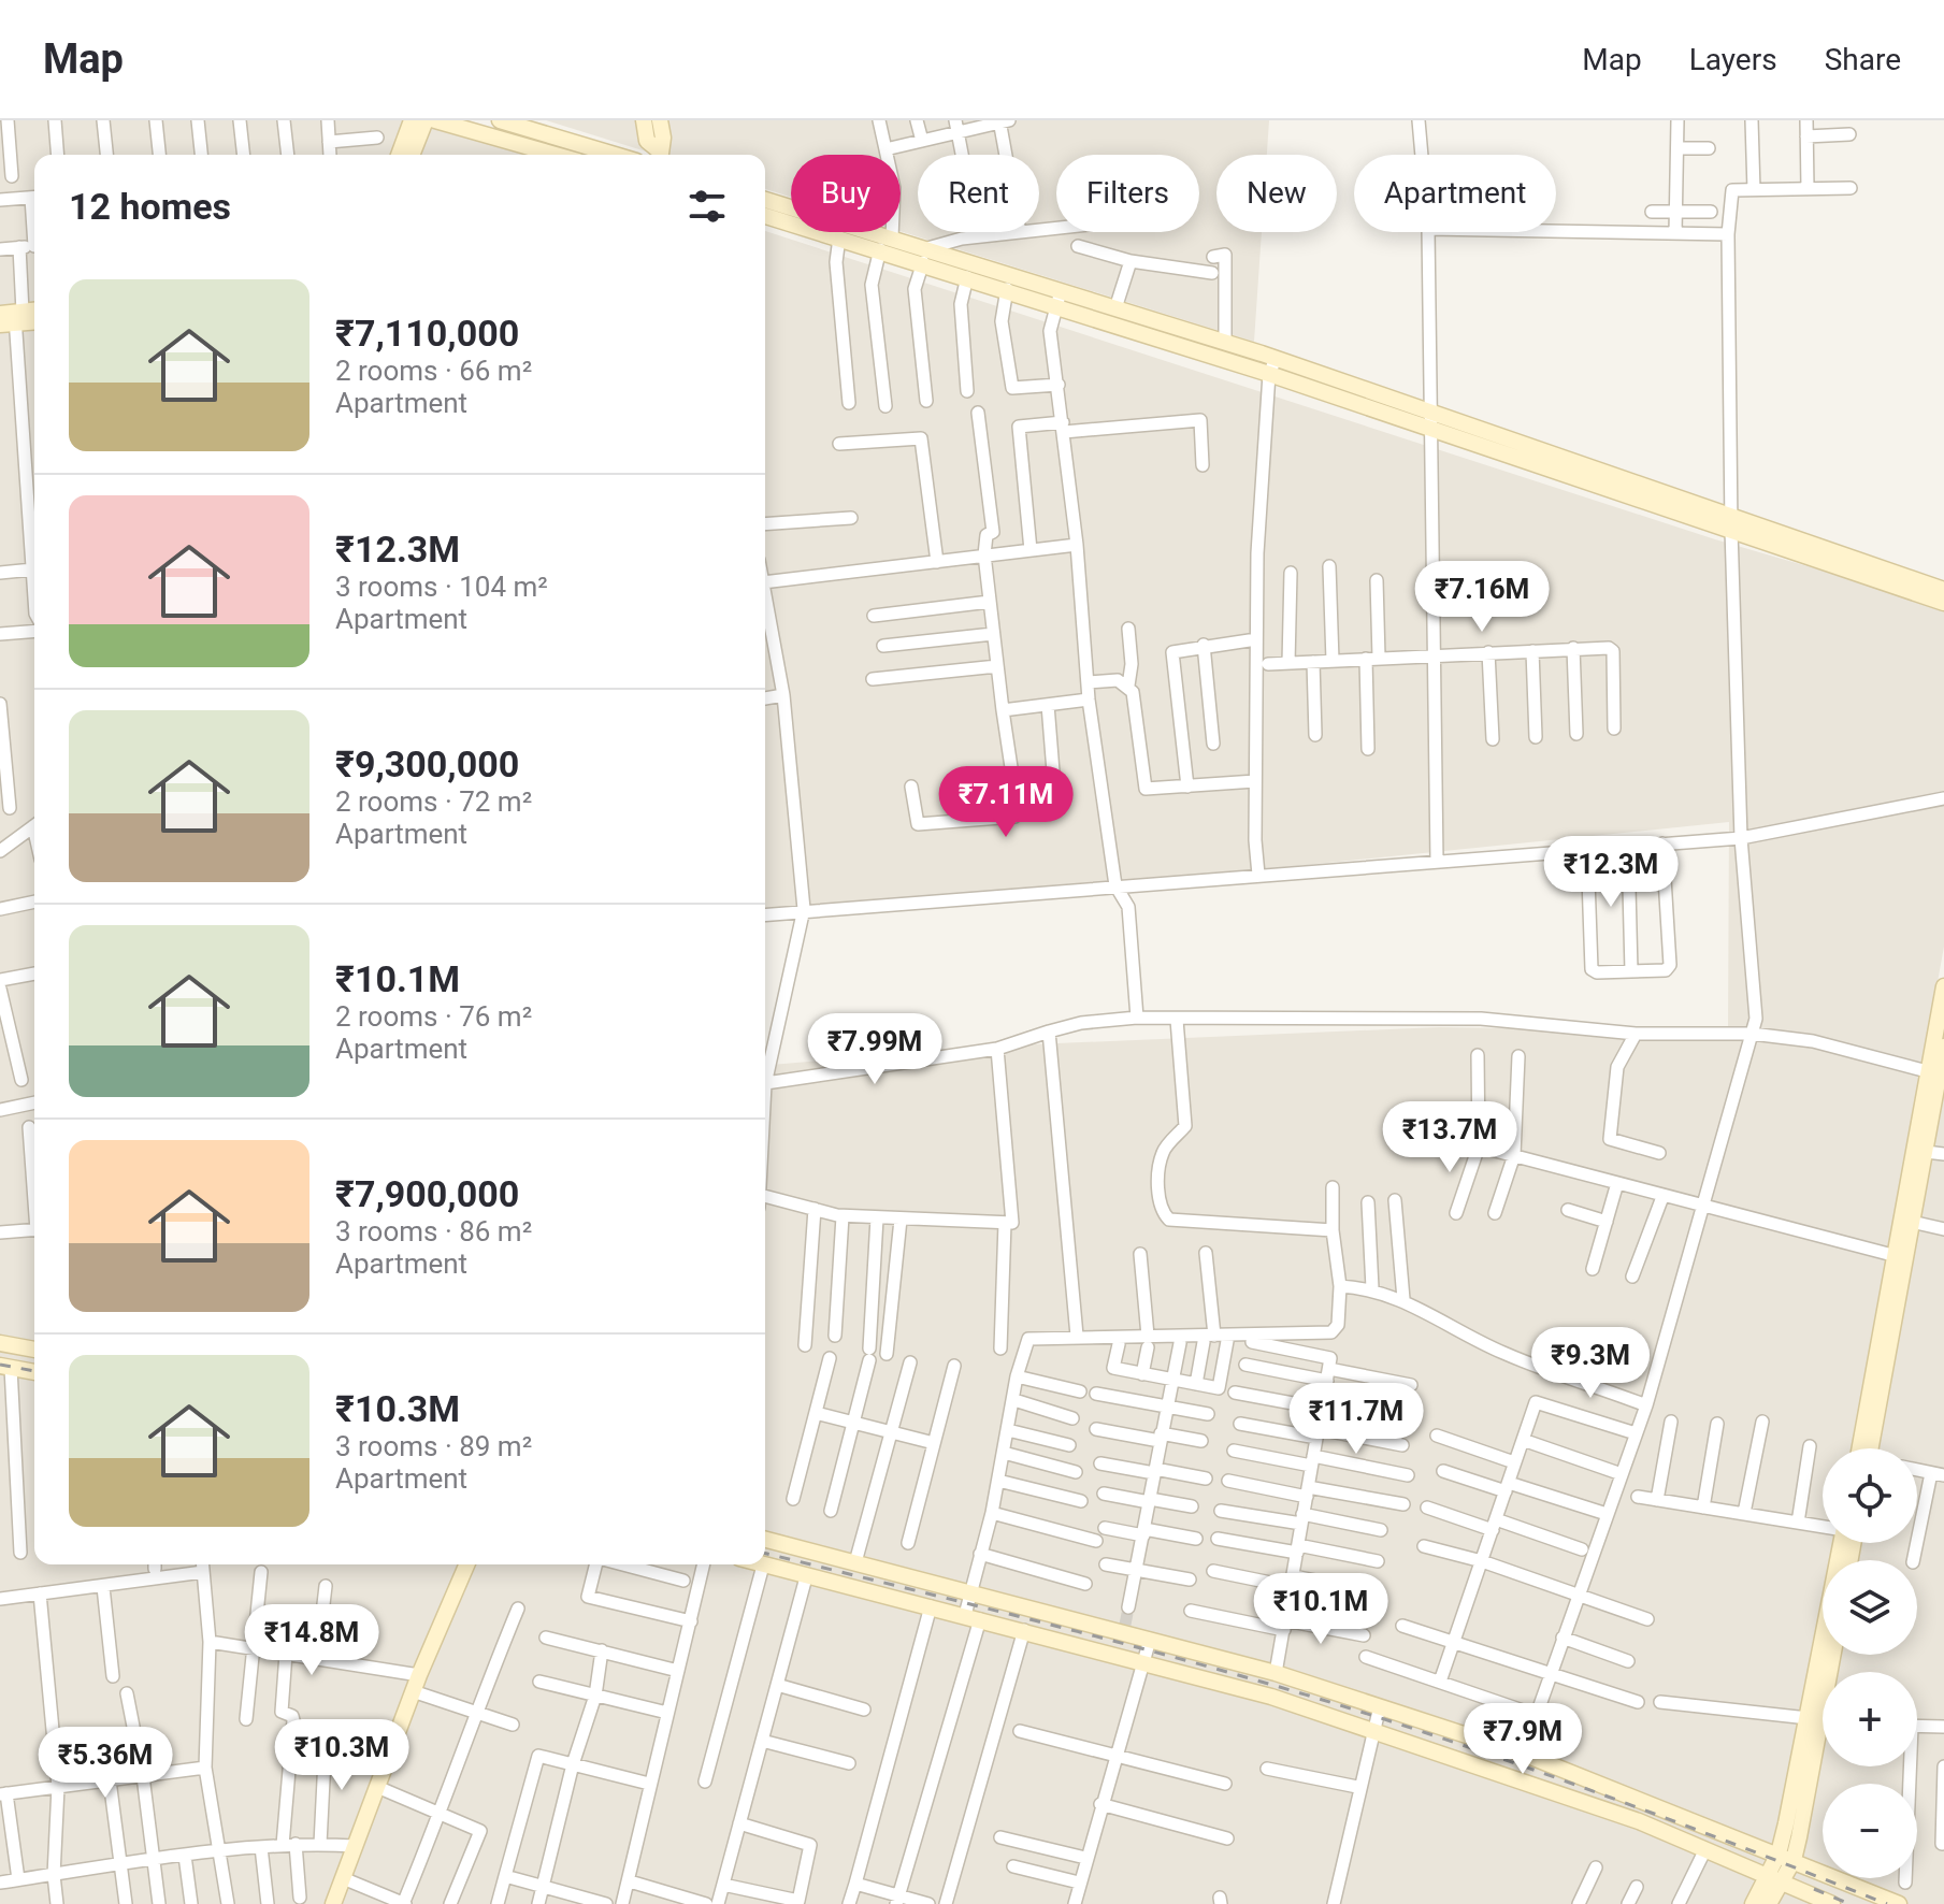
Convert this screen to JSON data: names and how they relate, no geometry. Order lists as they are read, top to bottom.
{
  "page": {
    "header": "Map",
    "nav": ["Map", "Layers", "Share"],
    "chip": [
      "Buy",
      "Rent",
      "Filters",
      "New",
      "Apartment"
    ],
    "heading": "12 homes",
    "list": [
      {
        "name": "₹7,110,000",
        "note": "2 rooms · 66 m² · Apartment"
      },
      {
        "name": "₹12.3M",
        "note": "3 rooms · 104 m² · Apartment"
      },
      {
        "name": "₹9,300,000",
        "note": "2 rooms · 72 m² · Apartment"
      },
      {
        "name": "₹10.1M",
        "note": "2 rooms · 76 m² · Apartment"
      },
      {
        "name": "₹7,900,000",
        "note": "3 rooms · 86 m² · Apartment"
      },
      {
        "name": "₹10.3M",
        "note": "3 rooms · 89 m² · Apartment"
      }
    ],
    "price": [
      "₹7.16M",
      "₹7.11M",
      "₹12.3M",
      "₹7.99M",
      "₹13.7M",
      "₹9.3M",
      "₹11.7M",
      "₹10.1M",
      "₹14.8M",
      "₹7.9M",
      "₹10.3M",
      "₹5.36M"
    ],
    "map_buttons": ["+", "−"]
  }
}
